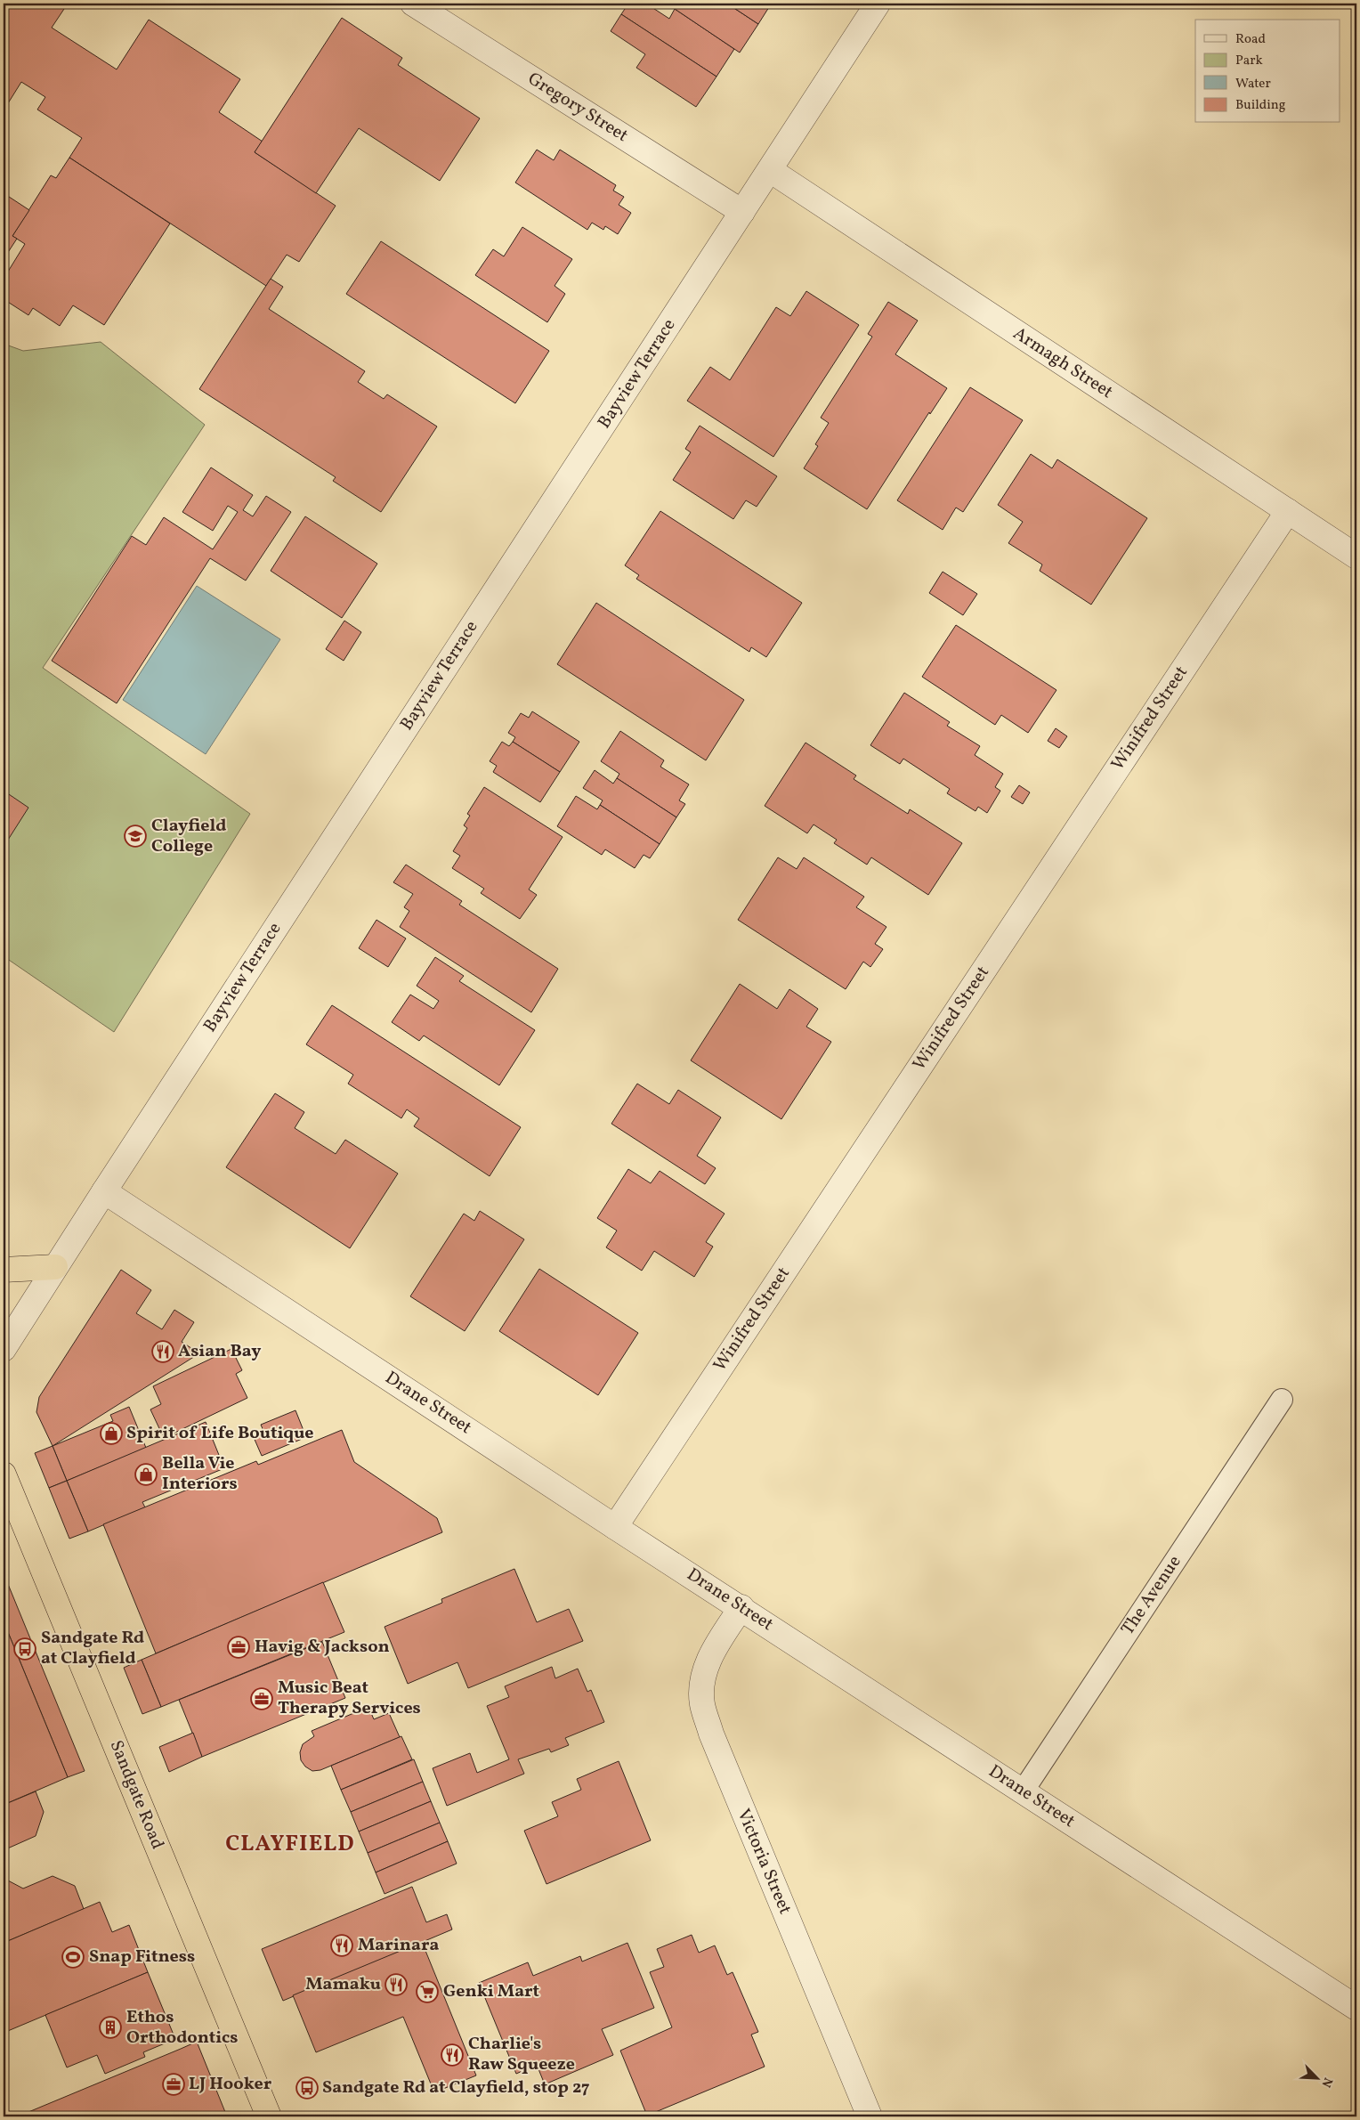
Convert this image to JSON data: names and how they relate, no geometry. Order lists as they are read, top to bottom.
{
  "streets": {
    "highway": ["Sandgate Road"],
    "street": [
      "Gregory Street",
      "Armagh Street",
      "Bayview Terrace",
      "Winifred Street",
      "Drane Street",
      "Victoria Street"
    ],
    "lane": ["The Avenue"]
  },
  "crossings": [
    ["Gregory Street", "Bayview Terrace"],
    ["Armagh Street", "Bayview Terrace"],
    ["Armagh Street", "Winifred Street"],
    ["Bayview Terrace", "Drane Street"],
    ["Winifred Street", "Drane Street"],
    ["Drane Street", "The Avenue"],
    ["Drane Street", "Victoria Street"]
  ],
  "districts": ["CLAYFIELD"],
  "places": {
    "school or university": ["Clayfield College"],
    "restaurant": [
      "Asian Bay",
      "Marinara",
      "Mamaku",
      "Charlie's Raw Squeeze"
    ],
    "shop": ["Spirit of Life Boutique", "Bella Vie Interiors"],
    "office": ["Havig & Jackson", "Music Beat Therapy Services", "LJ Hooker"],
    "bus stop": ["Sandgate Rd at Clayfield", "Sandgate Rd at Clayfield, stop 27"],
    "sports": ["Snap Fitness"],
    "supermarket": ["Genki Mart"],
    "building": ["Ethos Orthodontics"]
  },
  "legend": [
    "Road",
    "Park",
    "Water",
    "Building"
  ],
  "north": "bottom right"
}
